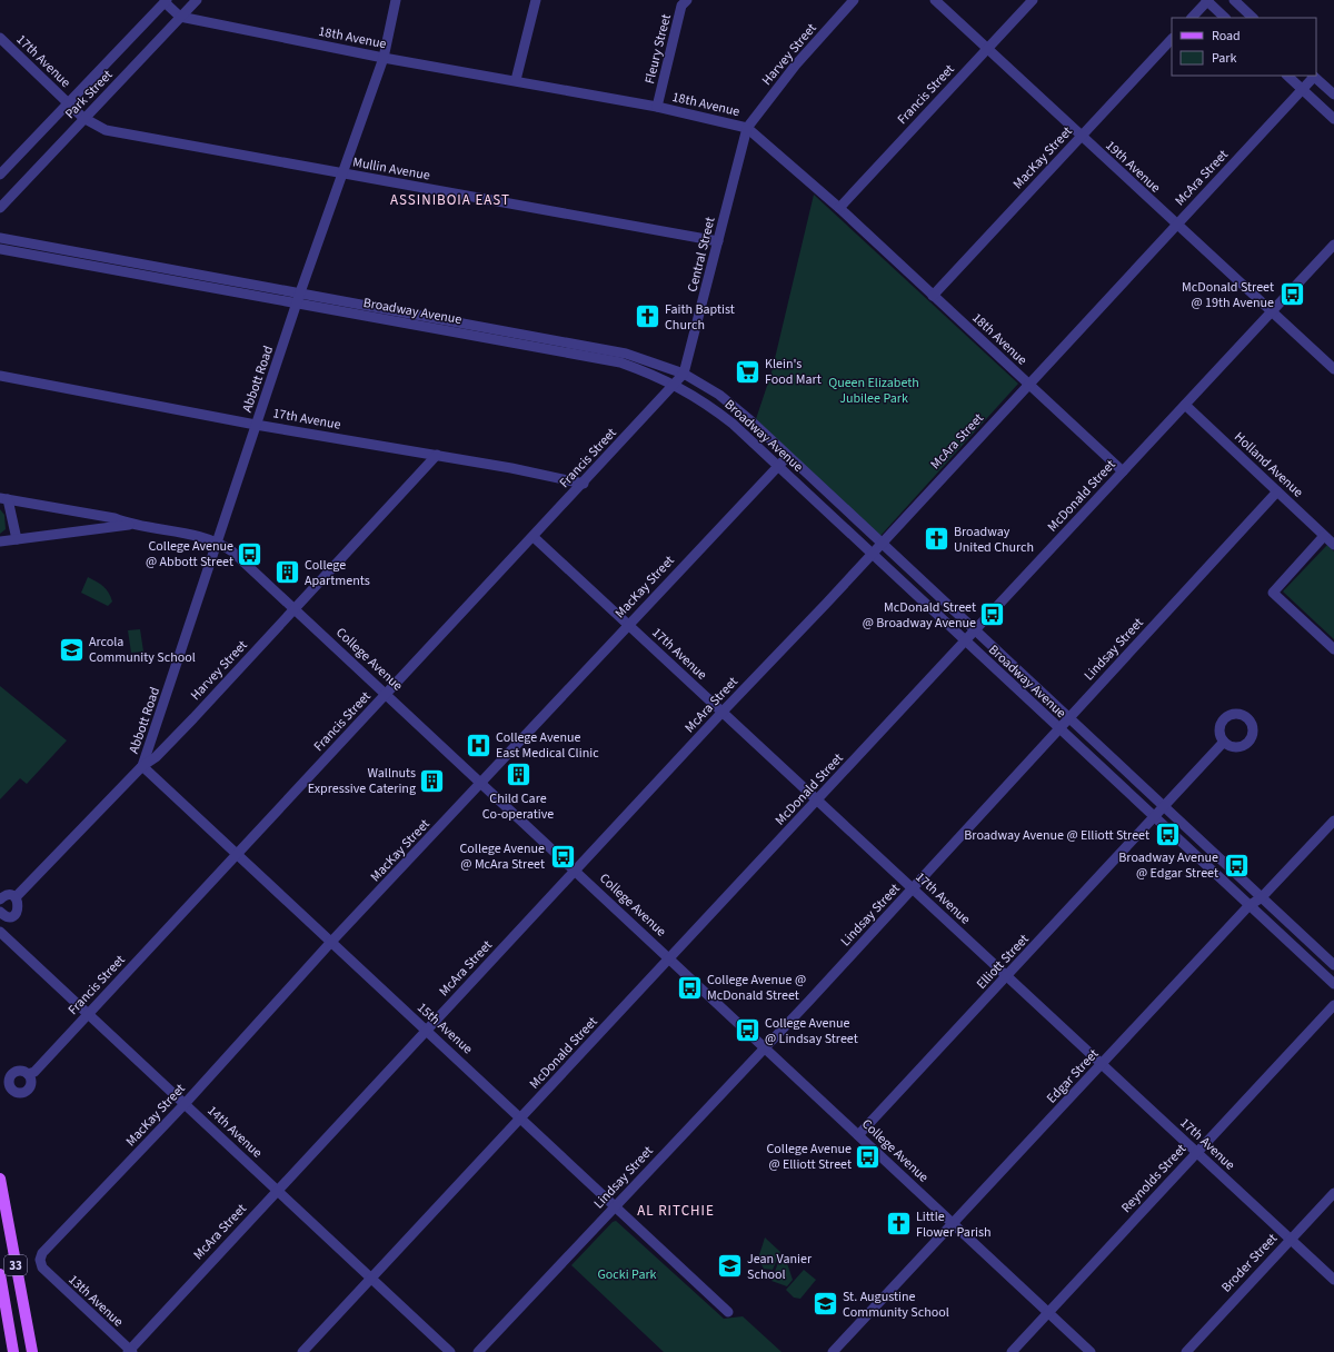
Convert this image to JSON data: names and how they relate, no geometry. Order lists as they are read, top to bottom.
{
  "streets": {
    "main road": ["33"],
    "street": [
      "18th Avenue",
      "Fleury Street",
      "Harvey Street",
      "17th Avenue",
      "Park Street",
      "Francis Street",
      "MacKay Street",
      "19th Avenue",
      "Mullin Avenue",
      "McAra Street",
      "Central Street",
      "Broadway Avenue",
      "Abbott Road",
      "Holland Avenue",
      "McDonald Street",
      "Lindsay Street",
      "College Avenue",
      "Elliott Street",
      "15th Avenue",
      "Edgar Street",
      "14th Avenue",
      "Reynolds Street",
      "Broder Street",
      "13th Avenue"
    ]
  },
  "crossings": [
    ["18th Avenue", "Fleury Street"],
    ["18th Avenue", "Harvey Street"],
    ["18th Avenue", "Park Street"],
    ["18th Avenue", "Francis Street"],
    ["18th Avenue", "MacKay Street"],
    ["18th Avenue", "McAra Street"],
    ["18th Avenue", "Central Street"],
    ["18th Avenue", "Abbott Road"],
    ["18th Avenue", "McDonald Street"],
    ["Harvey Street", "17th Avenue"],
    ["Harvey Street", "Central Street"],
    ["Harvey Street", "Abbott Road"],
    ["Harvey Street", "College Avenue"],
    ["Harvey Street", "15th Avenue"],
    ["17th Avenue", "Park Street"],
    ["17th Avenue", "Francis Street"],
    ["17th Avenue", "MacKay Street"],
    ["17th Avenue", "Mullin Avenue"],
    ["17th Avenue", "McAra Street"],
    ["17th Avenue", "Abbott Road"],
    ["17th Avenue", "McDonald Street"],
    ["17th Avenue", "Lindsay Street"],
    ["17th Avenue", "Elliott Street"],
    ["17th Avenue", "Edgar Street"],
    ["17th Avenue", "Reynolds Street"],
    ["17th Avenue", "Broder Street"],
    ["Park Street", "Mullin Avenue"],
    ["Francis Street", "19th Avenue"],
    ["Francis Street", "Central Street"],
    ["Francis Street", "Broadway Avenue"],
    ["Francis Street", "College Avenue"],
    ["Francis Street", "15th Avenue"],
    ["Francis Street", "14th Avenue"],
    ["MacKay Street", "19th Avenue"],
    ["MacKay Street", "Broadway Avenue"],
    ["MacKay Street", "College Avenue"],
    ["MacKay Street", "15th Avenue"],
    ["MacKay Street", "14th Avenue"],
    ["MacKay Street", "13th Avenue"],
    ["19th Avenue", "McAra Street"],
    ["19th Avenue", "McDonald Street"],
    ["Mullin Avenue", "Central Street"],
    ["Mullin Avenue", "Abbott Road"],
    ["McAra Street", "Broadway Avenue"],
    ["McAra Street", "College Avenue"],
    ["McAra Street", "15th Avenue"],
    ["McAra Street", "14th Avenue"],
    ["McAra Street", "13th Avenue"],
    ["Central Street", "Broadway Avenue"],
    ["Broadway Avenue", "Abbott Road"],
    ["Broadway Avenue", "McDonald Street"],
    ["Broadway Avenue", "Lindsay Street"],
    ["Broadway Avenue", "Elliott Street"],
    ["Broadway Avenue", "Edgar Street"],
    ["Abbott Road", "College Avenue"],
    ["Abbott Road", "15th Avenue"],
    ["Holland Avenue", "McDonald Street"],
    ["Holland Avenue", "Lindsay Street"],
    ["McDonald Street", "College Avenue"],
    ["McDonald Street", "15th Avenue"],
    ["McDonald Street", "14th Avenue"],
    ["Lindsay Street", "College Avenue"],
    ["Lindsay Street", "15th Avenue"],
    ["College Avenue", "Elliott Street"],
    ["College Avenue", "Edgar Street"],
    ["College Avenue", "Reynolds Street"]
  ],
  "districts": ["ASSINIBOIA EAST", "AL RITCHIE"],
  "parks": ["Queen Elizabeth Jubilee Park", "Gocki Park"],
  "places": {
    "bus stop": [
      "McDonald Street @ 19th Avenue",
      "College Avenue @ Abbott Street",
      "McDonald Street @ Broadway Avenue",
      "Broadway Avenue @ Elliott Street",
      "College Avenue @ McAra Street",
      "Broadway Avenue @ Edgar Street",
      "College Avenue @ McDonald Street",
      "College Avenue @ Lindsay Street",
      "College Avenue @ Elliott Street"
    ],
    "church": ["Faith Baptist Church", "Broadway United Church", "Little Flower Parish"],
    "supermarket": ["Klein's Food Mart"],
    "building": ["College Apartments", "Child Care Co-operative", "Wallnuts Expressive Catering"],
    "school or university": ["Arcola Community School", "Jean Vanier School", "St. Augustine Community School"],
    "hospital": ["College Avenue East Medical Clinic"]
  },
  "legend": ["Road", "Park"]
}
